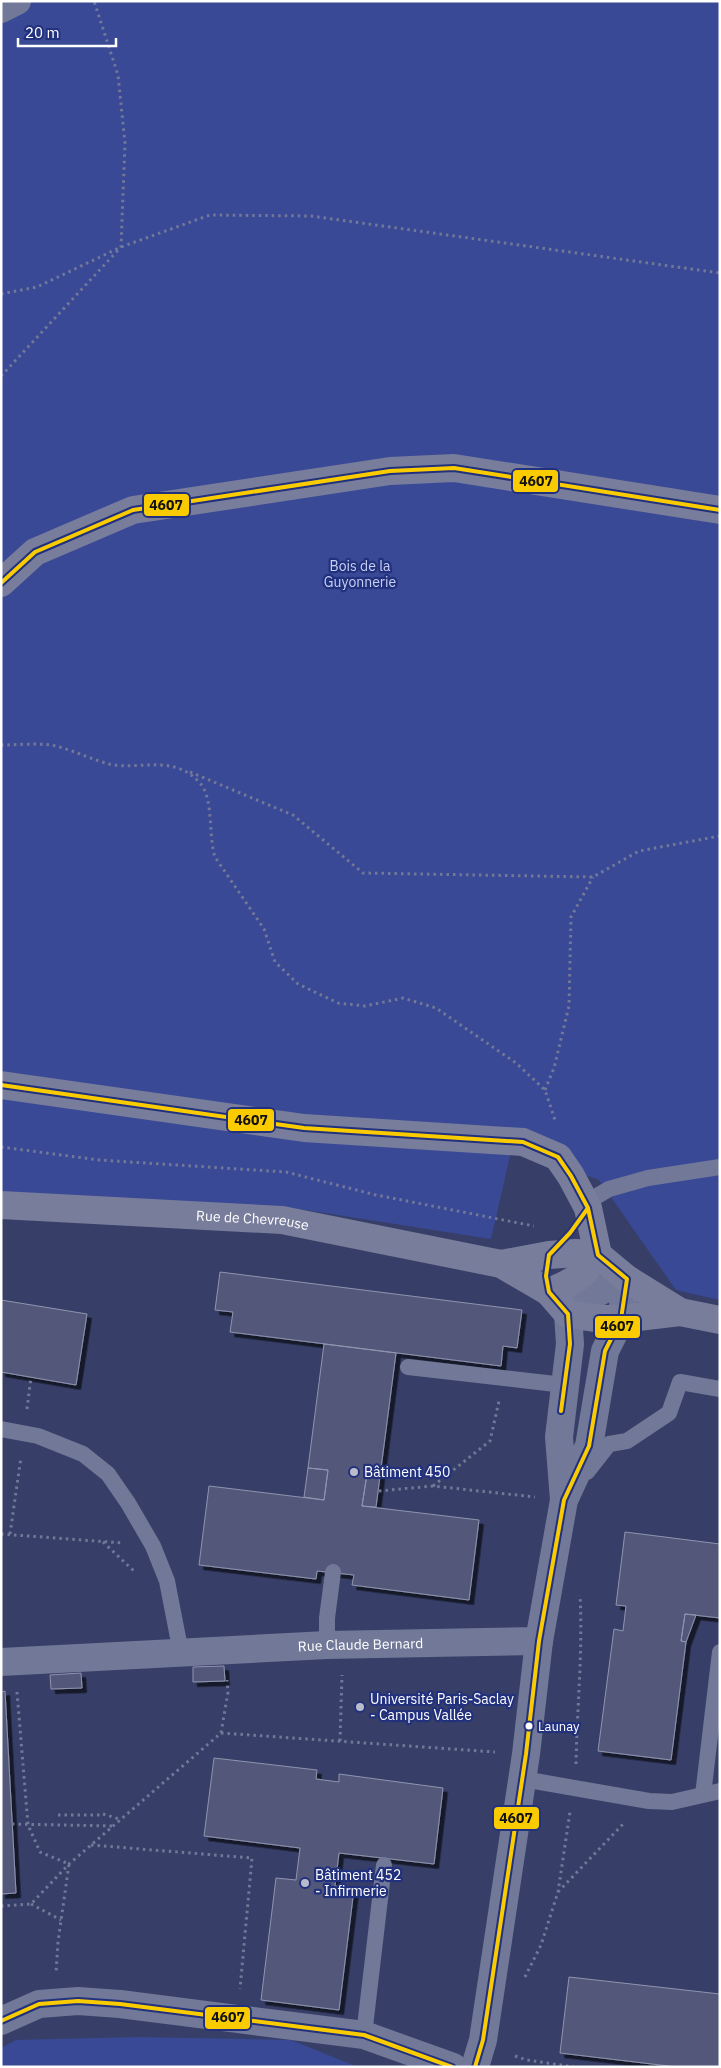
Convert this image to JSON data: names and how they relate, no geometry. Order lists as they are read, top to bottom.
{
  "streets": {
    "street": ["Rue de Chevreuse", "Rue Claude Bernard"]
  },
  "parks": ["Bois de la Guyonnerie"],
  "places": [
    "Bâtiment 450",
    "Université Paris-Saclay - Campus Vallée",
    "Launay",
    "Bâtiment 452 - Infirmerie"
  ],
  "lines": ["transit line 4607"],
  "scale_bar": "20 m"
}
